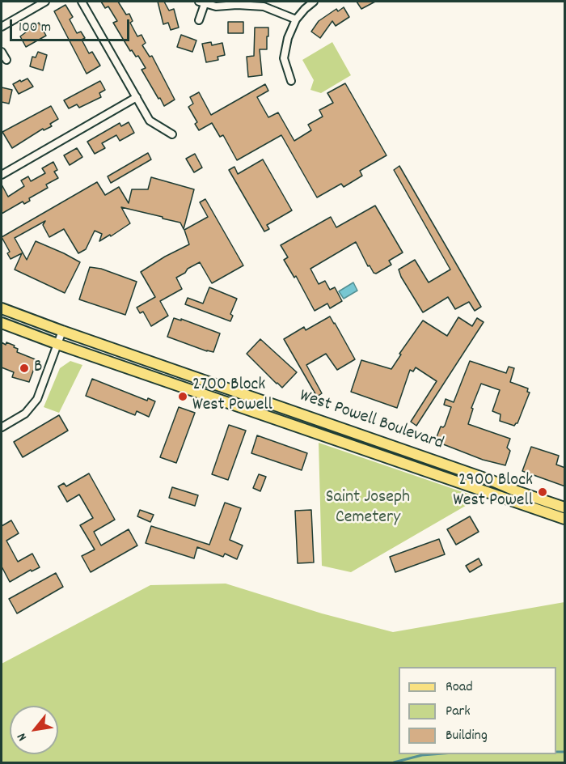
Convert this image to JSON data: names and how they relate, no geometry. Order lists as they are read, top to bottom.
{
  "streets": {
    "main road": ["West Powell Boulevard"]
  },
  "parks": ["Saint Joseph Cemetery"],
  "places": ["B", "2700 Block West Powell", "2900 Block West Powell"],
  "legend": ["Road", "Park", "Building"],
  "scale_bar": "100 m",
  "north": "bottom left"
}
